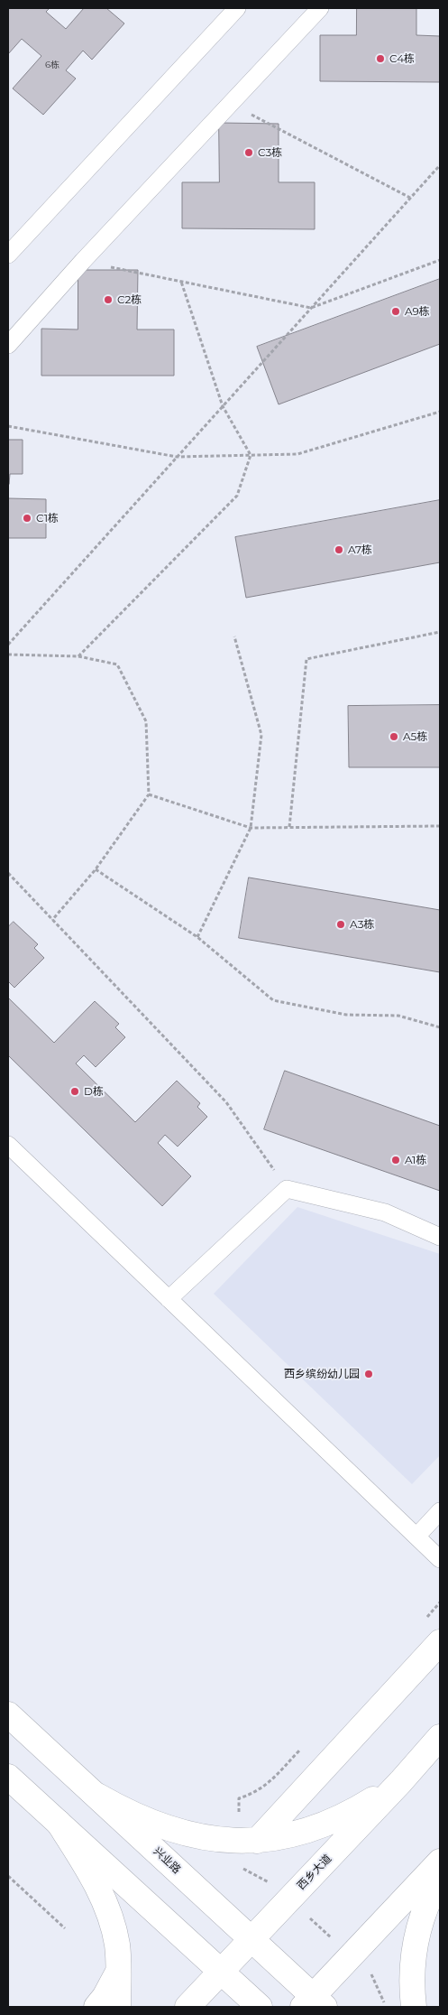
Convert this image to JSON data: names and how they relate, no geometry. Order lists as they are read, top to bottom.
{
  "streets": {
    "main road": ["兴业路", "西乡大道"]
  },
  "crossings": [
    ["兴业路", "西乡大道"]
  ],
  "places": [
    "C4栋",
    "C3栋",
    "C2栋",
    "A9栋",
    "C1栋",
    "A7栋",
    "A5栋",
    "A3栋",
    "D栋",
    "A1栋",
    "西乡缤纷幼儿园"
  ],
  "house_numbers": ["6栋"]
}
